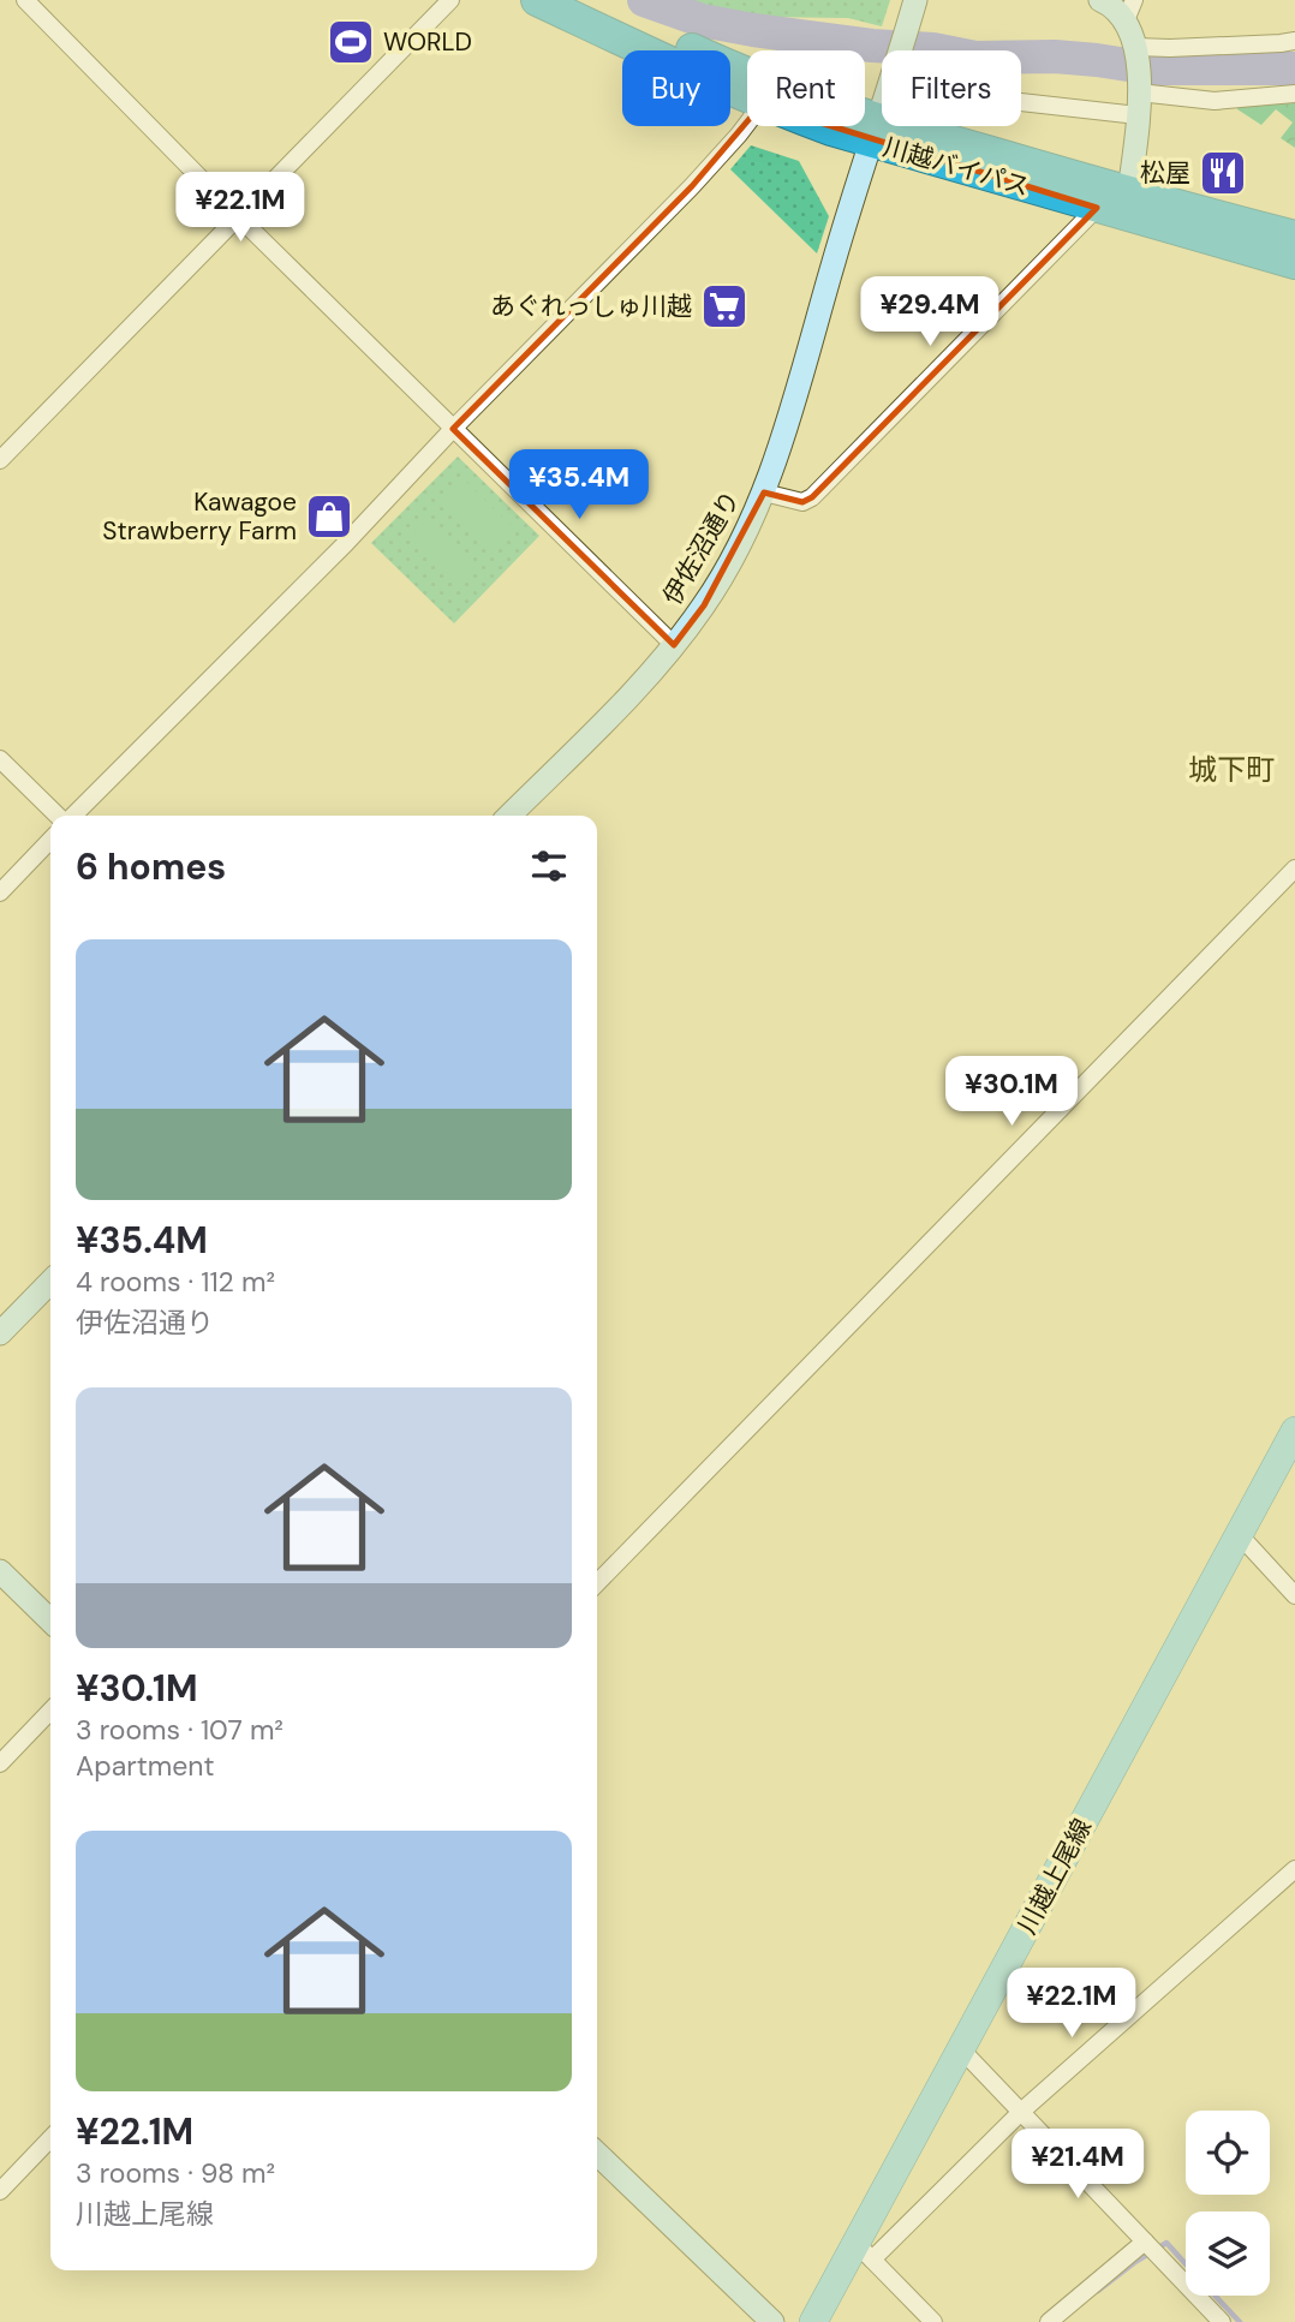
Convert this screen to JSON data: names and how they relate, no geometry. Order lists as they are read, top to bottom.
{
  "streets": {
    "highway": ["川越バイパス"],
    "main road": ["川越上尾線"],
    "street": ["伊佐沼通り"]
  },
  "crossings": [
    ["川越バイパス", "伊佐沼通り"]
  ],
  "districts": ["城下町"],
  "places": {
    "sports": ["WORLD"],
    "restaurant": ["松屋"],
    "supermarket": ["あぐれっしゅ川越"],
    "shop": ["Kawagoe Strawberry Farm"]
  },
  "page": {
    "chip": ["Buy", "Rent", "Filters"],
    "price": [
      "¥22.1M",
      "¥29.4M",
      "¥35.4M",
      "¥30.1M",
      "¥22.1M",
      "¥21.4M"
    ],
    "heading": "6 homes",
    "list": [
      {
        "name": "¥35.4M",
        "note": "4 rooms · 112 m² · 伊佐沼通り"
      },
      {
        "name": "¥30.1M",
        "note": "3 rooms · 107 m² · Apartment"
      },
      {
        "name": "¥22.1M",
        "note": "3 rooms · 98 m² · 川越上尾線"
      }
    ]
  }
}
